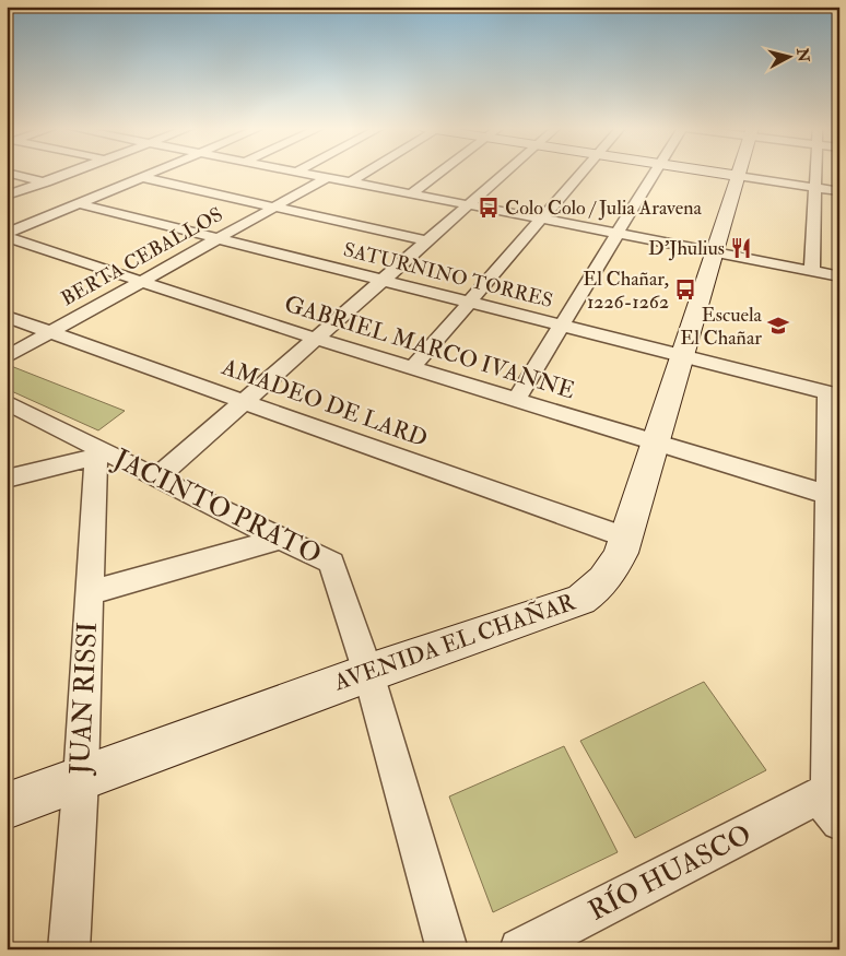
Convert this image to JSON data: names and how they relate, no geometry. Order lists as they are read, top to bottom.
{
  "streets": {
    "street": [
      "BERTA CEBALLOS",
      "SATURNINO TORRES",
      "GABRIEL MARCO IVANNE",
      "AMADEO DE LARD",
      "JACINTO PRATO",
      "AVENIDA EL CHAÑAR",
      "JUAN RISSI",
      "RÍO HUASCO"
    ]
  },
  "crossings": [
    ["BERTA CEBALLOS", "SATURNINO TORRES"],
    ["BERTA CEBALLOS", "GABRIEL MARCO IVANNE"],
    ["BERTA CEBALLOS", "AMADEO DE LARD"],
    ["SATURNINO TORRES", "AVENIDA EL CHAÑAR"],
    ["GABRIEL MARCO IVANNE", "AVENIDA EL CHAÑAR"],
    ["AMADEO DE LARD", "AVENIDA EL CHAÑAR"],
    ["JACINTO PRATO", "AVENIDA EL CHAÑAR"],
    ["JACINTO PRATO", "JUAN RISSI"],
    ["AVENIDA EL CHAÑAR", "JUAN RISSI"]
  ],
  "places": {
    "bus stop": ["Colo Colo / Julia Aravena", "El Chañar, 1226-1262"],
    "restaurant": ["D'Jhulius"],
    "school or university": ["Escuela El Chañar"]
  },
  "north": "right"
}
